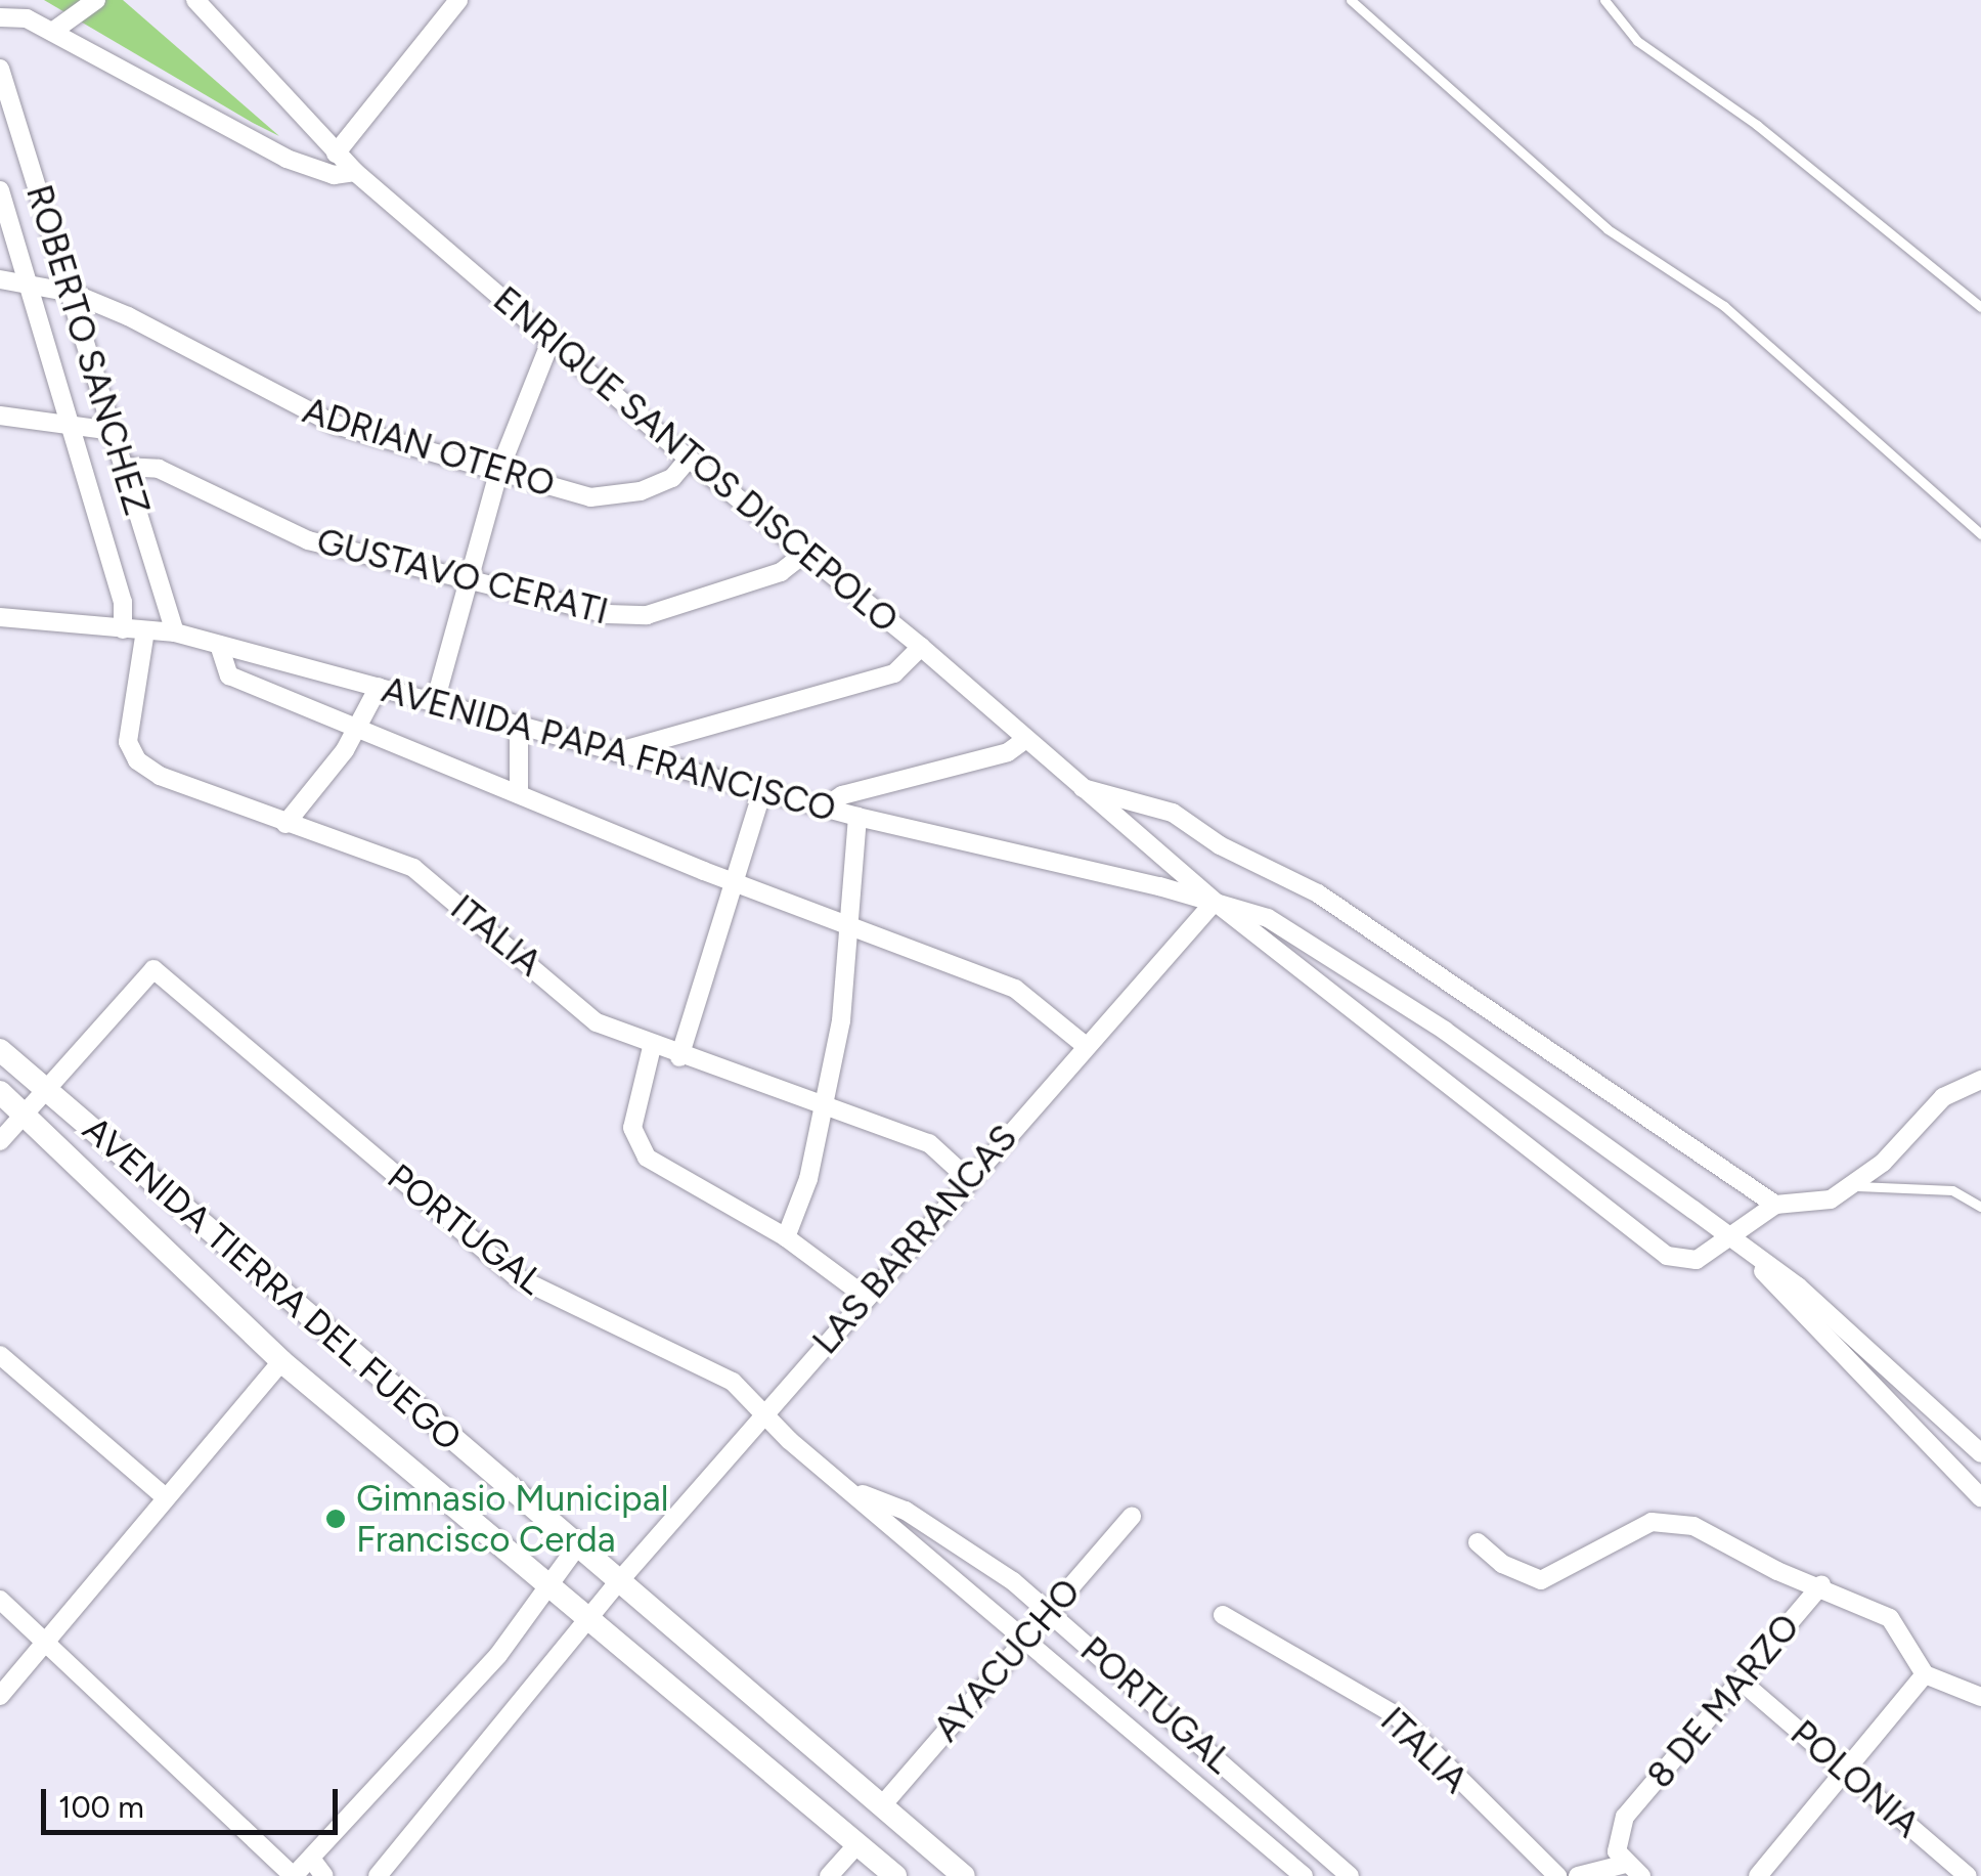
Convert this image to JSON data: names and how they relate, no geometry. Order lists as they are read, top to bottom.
{
  "streets": {
    "street": [
      "ROBERTO SANCHEZ",
      "ADRIAN OTERO",
      "ENRIQUE SANTOS DISCEPOLO",
      "GUSTAVO CERATI",
      "AVENIDA PAPA FRANCISCO",
      "ITALIA",
      "PORTUGAL",
      "LAS BARRANCAS",
      "AVENIDA TIERRA DEL FUEGO",
      "AYACUCHO",
      "8 DE MARZO",
      "POLONIA"
    ]
  },
  "crossings": [
    ["ROBERTO SANCHEZ", "ADRIAN OTERO"],
    ["ROBERTO SANCHEZ", "GUSTAVO CERATI"],
    ["ROBERTO SANCHEZ", "AVENIDA PAPA FRANCISCO"],
    ["ADRIAN OTERO", "ENRIQUE SANTOS DISCEPOLO"],
    ["ENRIQUE SANTOS DISCEPOLO", "GUSTAVO CERATI"],
    ["ENRIQUE SANTOS DISCEPOLO", "AVENIDA PAPA FRANCISCO"],
    ["ENRIQUE SANTOS DISCEPOLO", "LAS BARRANCAS"],
    ["AVENIDA PAPA FRANCISCO", "ITALIA"],
    ["AVENIDA PAPA FRANCISCO", "LAS BARRANCAS"],
    ["ITALIA", "LAS BARRANCAS"],
    ["PORTUGAL", "LAS BARRANCAS"],
    ["PORTUGAL", "AVENIDA TIERRA DEL FUEGO"],
    ["PORTUGAL", "AYACUCHO"],
    ["LAS BARRANCAS", "AVENIDA TIERRA DEL FUEGO"],
    ["AVENIDA TIERRA DEL FUEGO", "AYACUCHO"],
    ["8 DE MARZO", "POLONIA"]
  ],
  "places": ["Gimnasio Municipal Francisco Cerda"],
  "scale_bar": "100 m"
}
